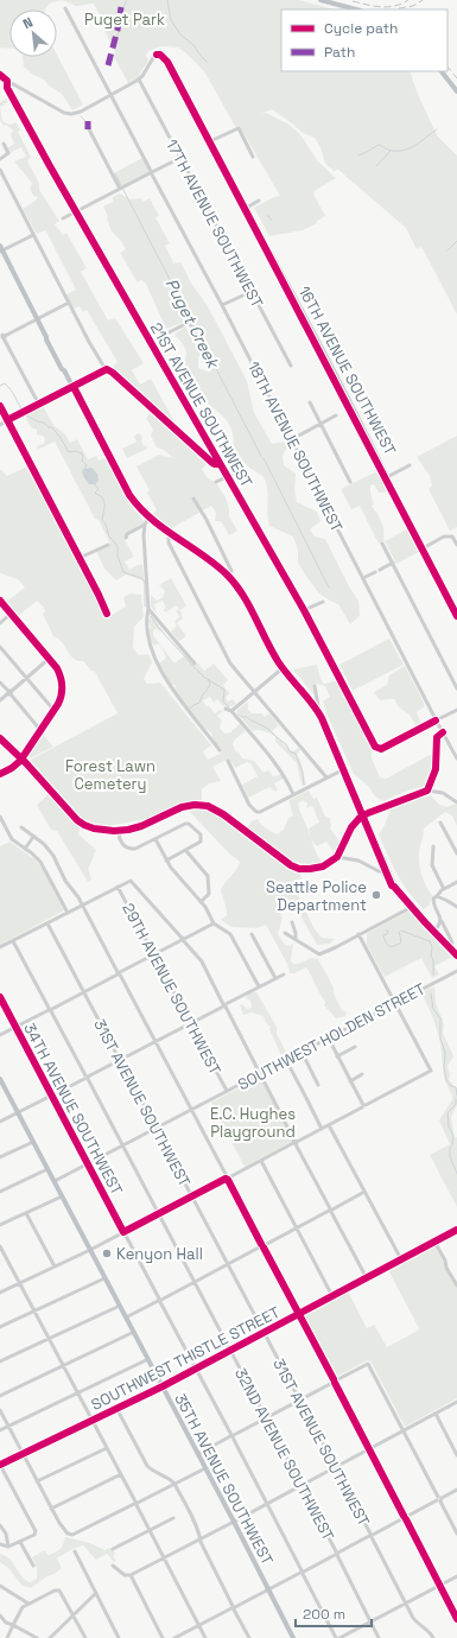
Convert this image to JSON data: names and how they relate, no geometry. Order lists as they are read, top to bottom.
{
  "streets": {
    "main road": ["SOUTHWEST THISTLE STREET", "35TH AVENUE SOUTHWEST"],
    "street": [
      "17TH AVENUE SOUTHWEST",
      "16TH AVENUE SOUTHWEST",
      "21ST AVENUE SOUTHWEST",
      "18TH AVENUE SOUTHWEST",
      "29TH AVENUE SOUTHWEST",
      "SOUTHWEST HOLDEN STREET",
      "31ST AVENUE SOUTHWEST",
      "34TH AVENUE SOUTHWEST",
      "32ND AVENUE SOUTHWEST"
    ]
  },
  "crossings": [
    ["17TH AVENUE SOUTHWEST", "16TH AVENUE SOUTHWEST"],
    ["21ST AVENUE SOUTHWEST", "18TH AVENUE SOUTHWEST"],
    ["29TH AVENUE SOUTHWEST", "SOUTHWEST HOLDEN STREET"],
    ["SOUTHWEST HOLDEN STREET", "31ST AVENUE SOUTHWEST"],
    ["SOUTHWEST HOLDEN STREET", "34TH AVENUE SOUTHWEST"],
    ["SOUTHWEST HOLDEN STREET", "32ND AVENUE SOUTHWEST"],
    ["SOUTHWEST HOLDEN STREET", "35TH AVENUE SOUTHWEST"],
    ["31ST AVENUE SOUTHWEST", "SOUTHWEST THISTLE STREET"],
    ["34TH AVENUE SOUTHWEST", "SOUTHWEST THISTLE STREET"],
    ["SOUTHWEST THISTLE STREET", "32ND AVENUE SOUTHWEST"],
    ["SOUTHWEST THISTLE STREET", "35TH AVENUE SOUTHWEST"]
  ],
  "water": ["Puget Creek"],
  "parks": ["Puget Park", "Forest Lawn Cemetery", "E.C. Hughes Playground"],
  "places": ["Seattle Police Department", "Kenyon Hall"],
  "legend": ["Cycle path", "Path"],
  "scale_bar": "200 m",
  "north": "top left"
}
